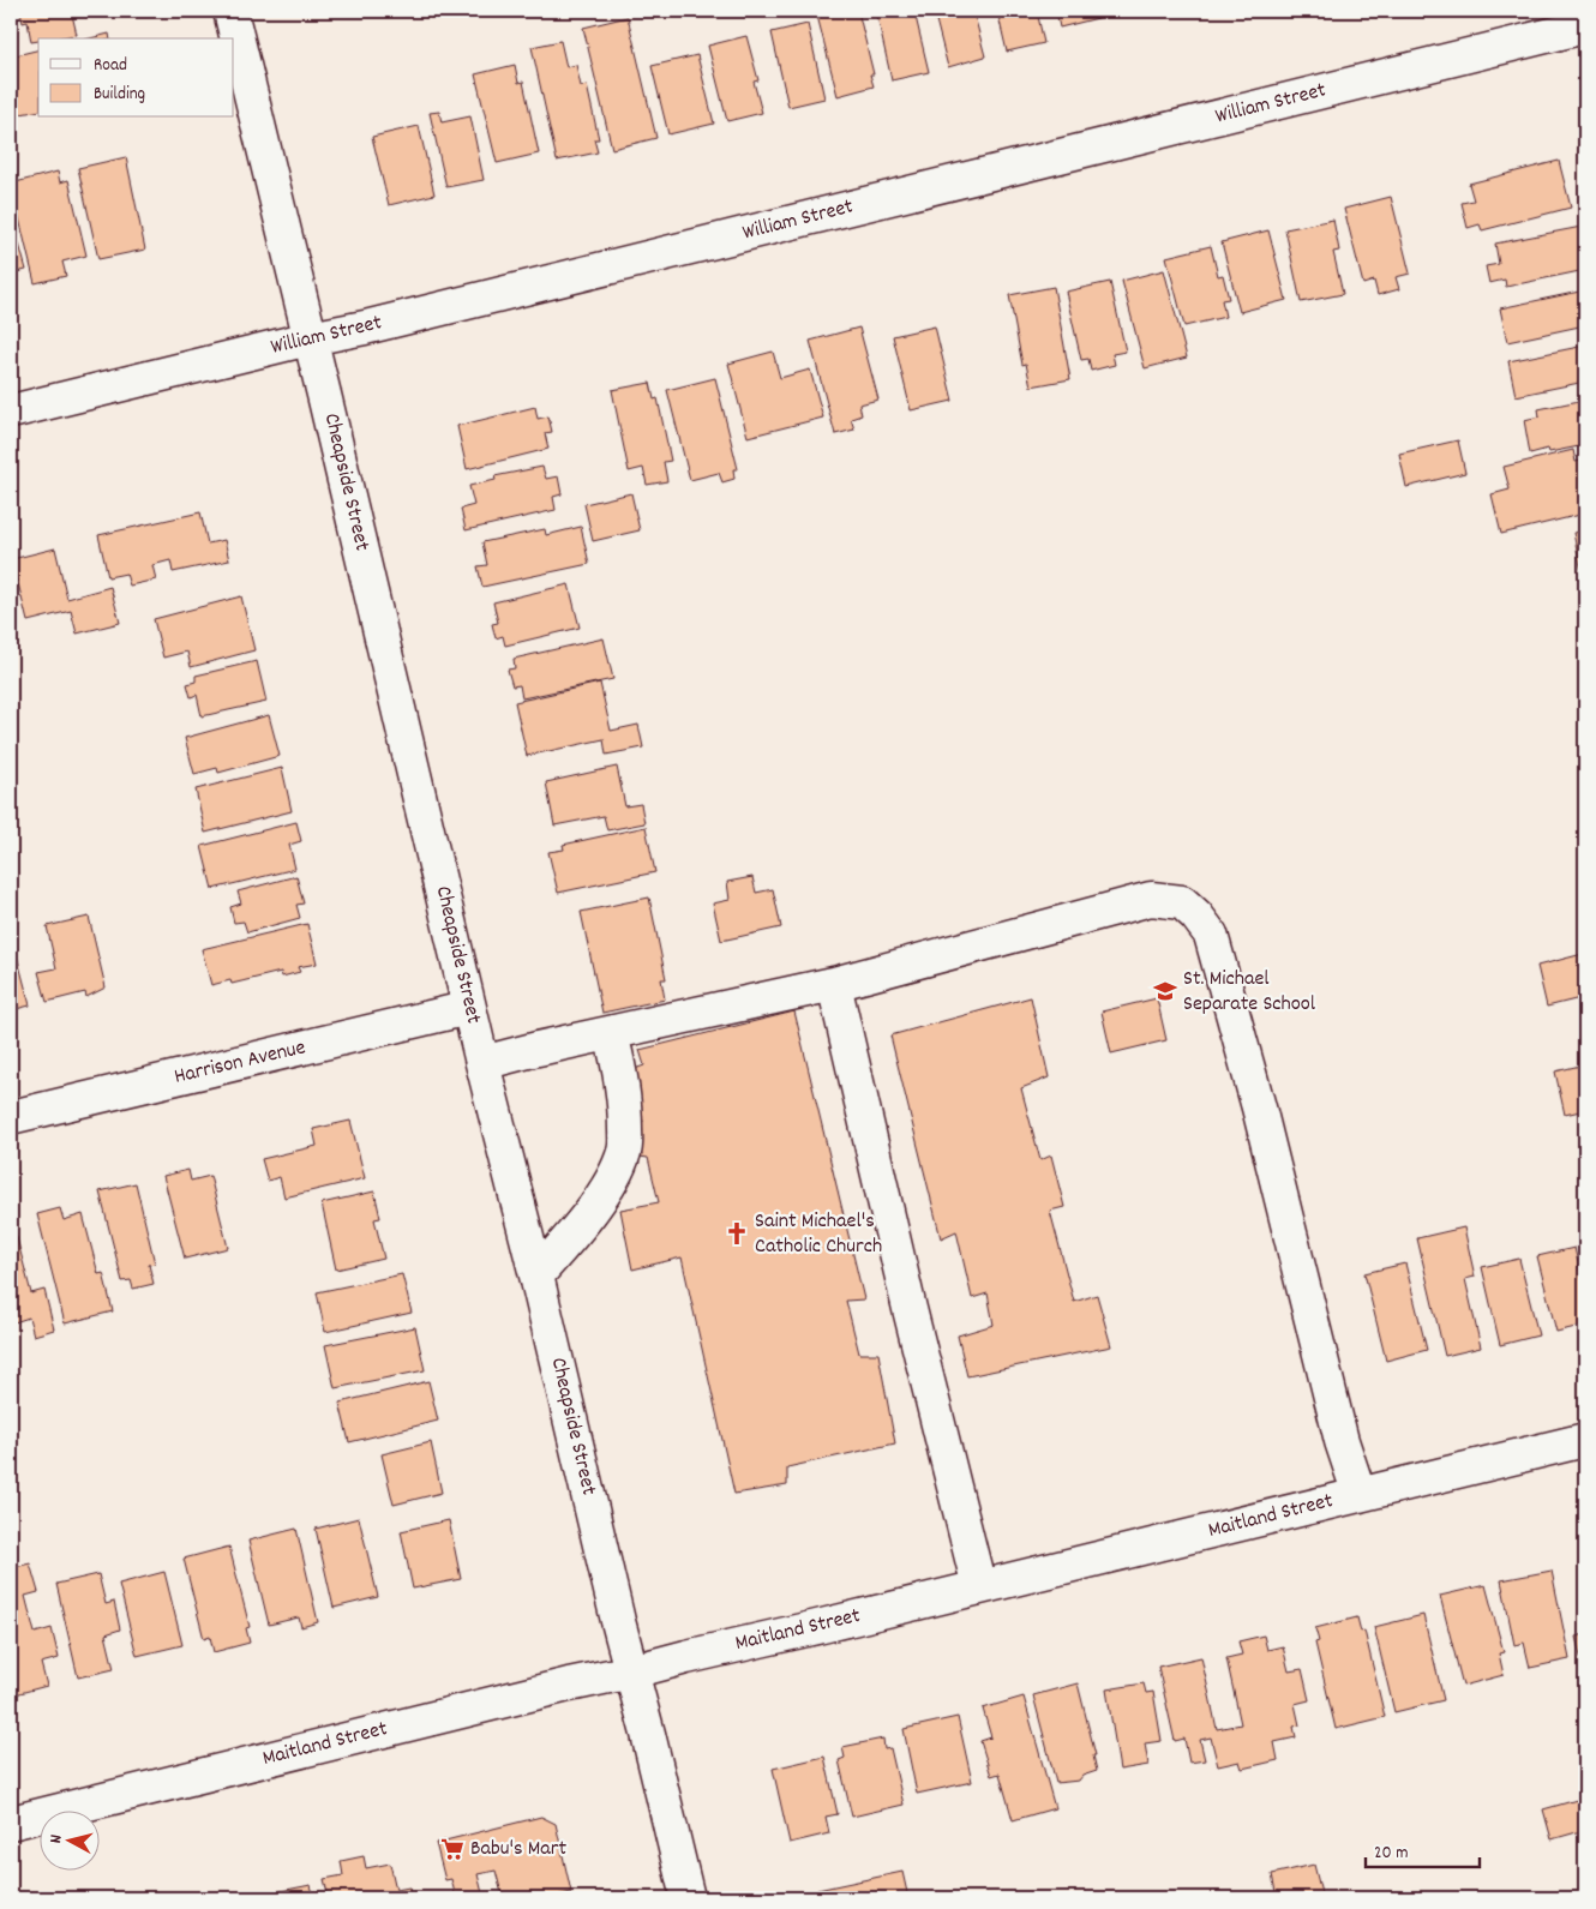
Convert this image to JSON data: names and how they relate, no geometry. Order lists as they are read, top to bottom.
{
  "streets": {
    "street": [
      "William Street",
      "Cheapside Street",
      "Harrison Avenue",
      "Maitland Street"
    ]
  },
  "crossings": [
    ["William Street", "Cheapside Street"],
    ["Cheapside Street", "Harrison Avenue"],
    ["Cheapside Street", "Maitland Street"]
  ],
  "places": {
    "school or university": ["St. Michael Separate School"],
    "church": ["Saint Michael's Catholic Church"],
    "supermarket": ["Babu's Mart"]
  },
  "legend": ["Road", "Building"],
  "scale_bar": "20 m",
  "north": "left"
}
